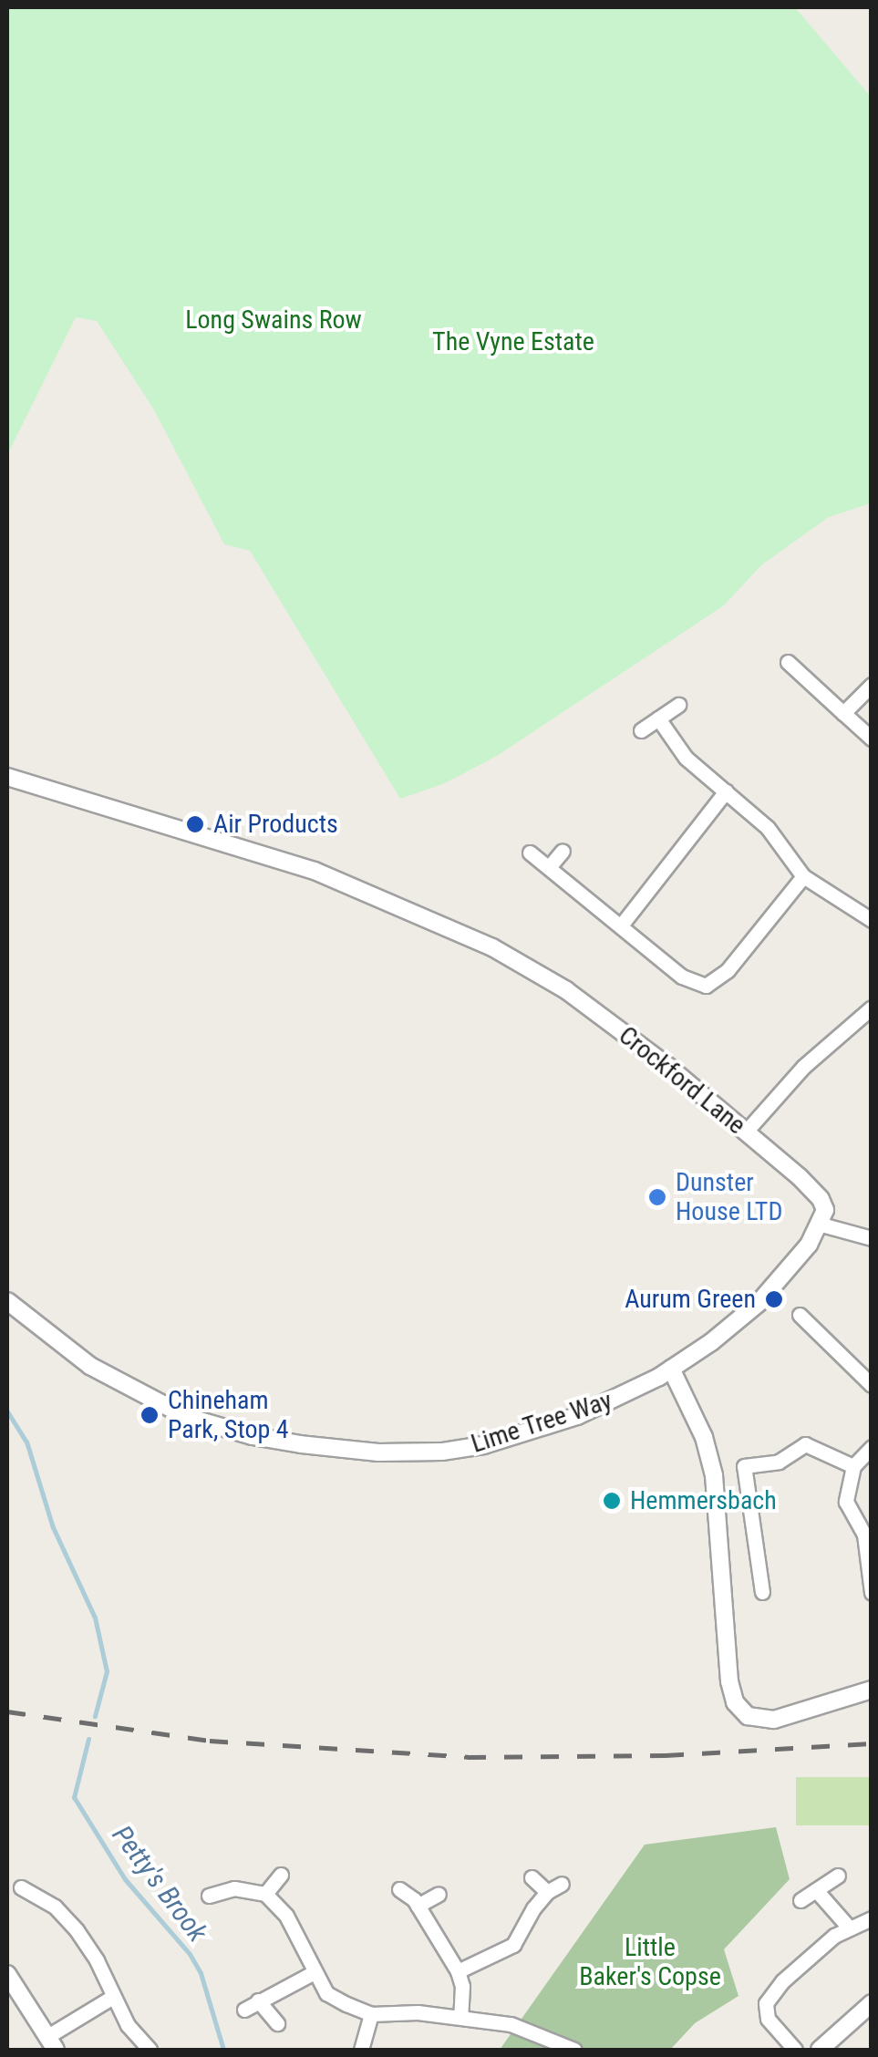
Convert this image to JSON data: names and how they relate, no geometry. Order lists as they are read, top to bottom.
{
  "streets": {
    "street": ["Crockford Lane", "Lime Tree Way"]
  },
  "water": ["Petty's Brook"],
  "parks": ["Long Swains Row", "The Vyne Estate", "Little Baker's Copse"],
  "places": [
    "Air Products",
    "Dunster House LTD",
    "Aurum Green",
    "Chineham Park, Stop 4",
    "Hemmersbach"
  ]
}
